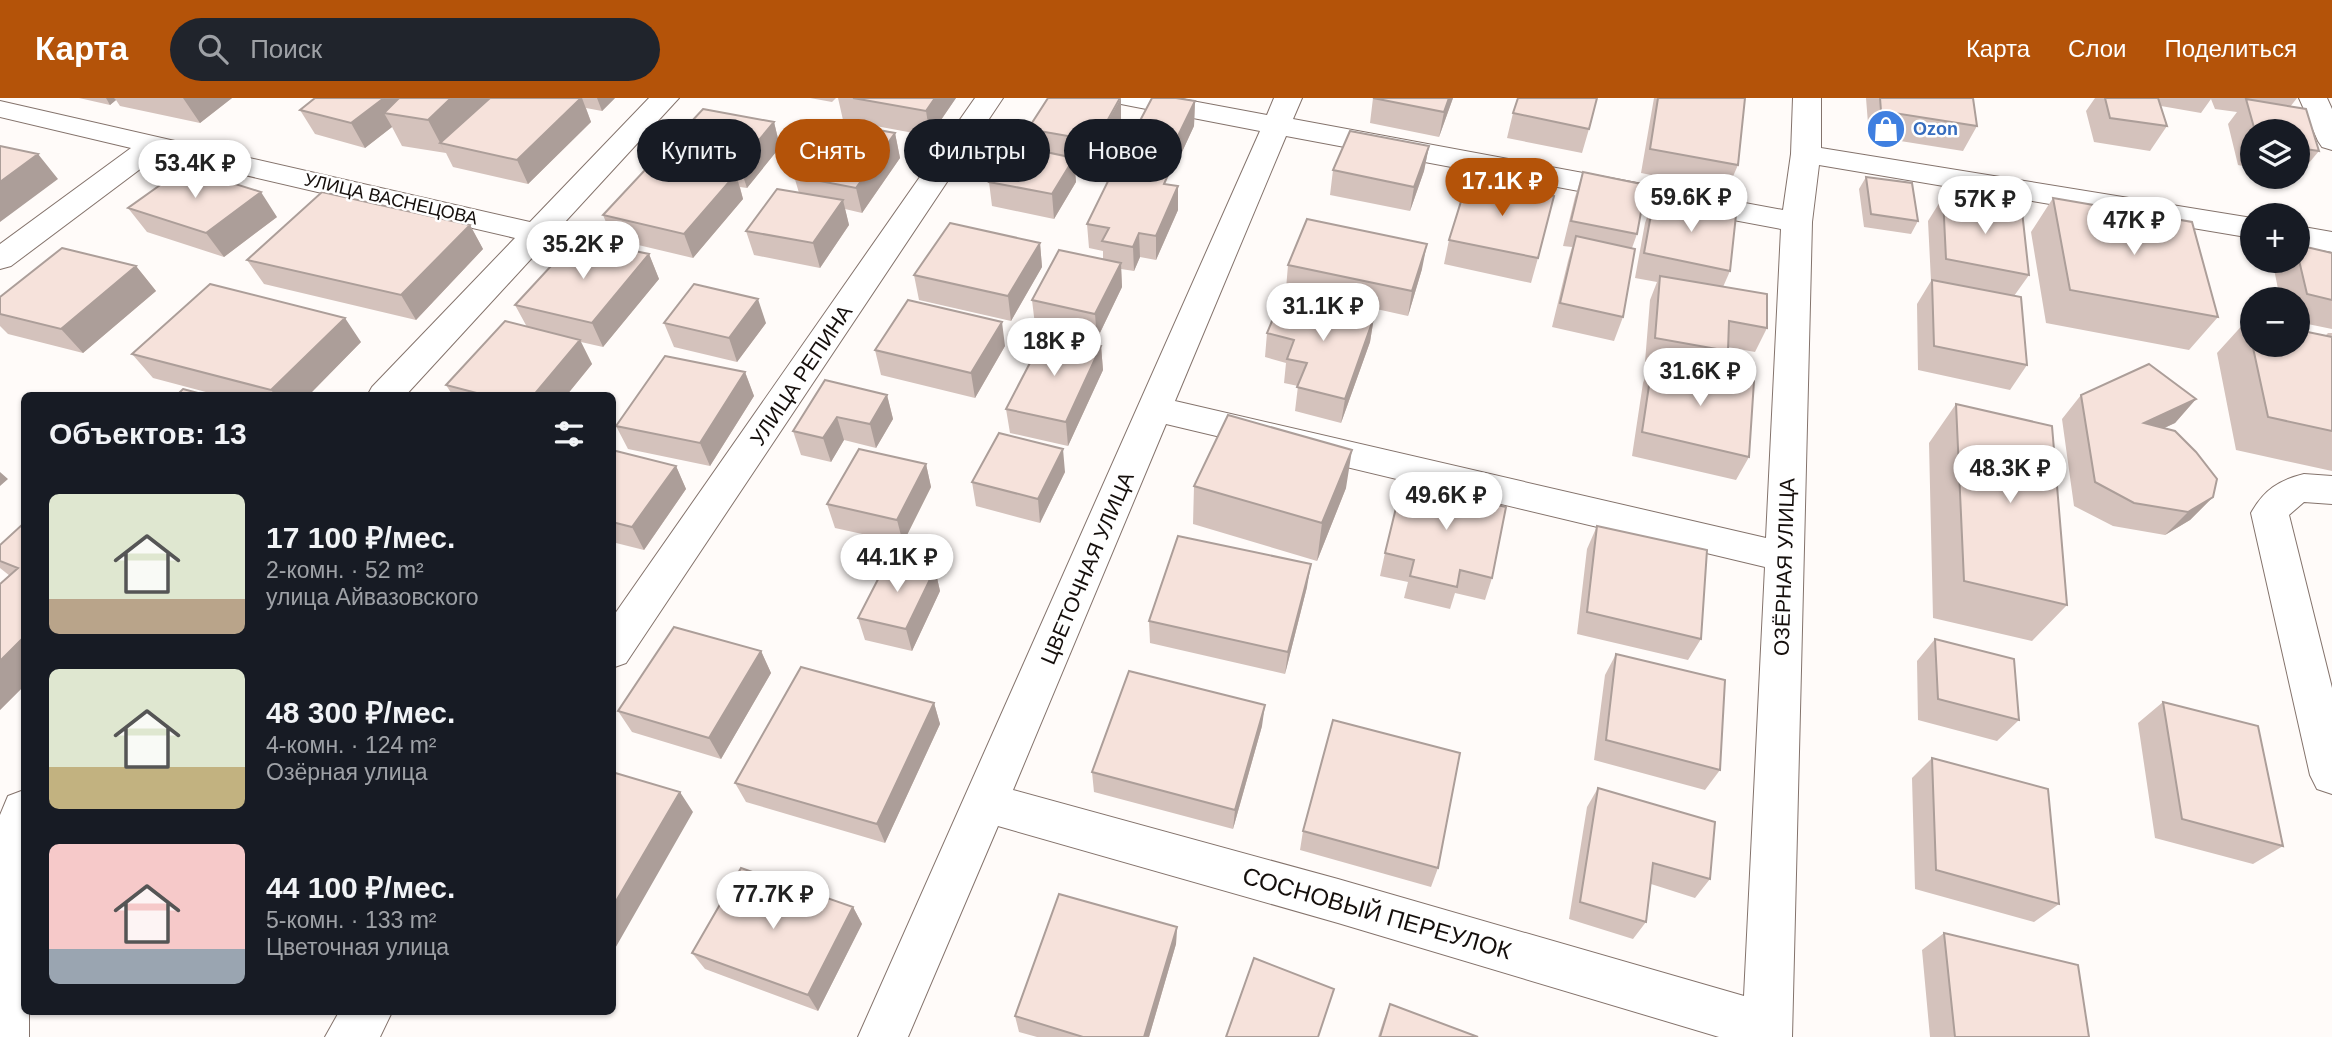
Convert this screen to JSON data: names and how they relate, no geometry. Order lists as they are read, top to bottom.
{
  "streets": {
    "street": [
      "УЛИЦА ВАСНЕЦОВА",
      "УЛИЦА РЕПИНА",
      "ОЗЁРНАЯ УЛИЦА",
      "ЦВЕТОЧНАЯ УЛИЦА",
      "СОСНОВЫЙ ПЕРЕУЛОК"
    ]
  },
  "crossings": [
    ["ОЗЁРНАЯ УЛИЦА", "СОСНОВЫЙ ПЕРЕУЛОК"],
    ["ЦВЕТОЧНАЯ УЛИЦА", "СОСНОВЫЙ ПЕРЕУЛОК"]
  ],
  "places": {
    "shop": ["Ozon"]
  },
  "page": {
    "header": "Карта",
    "search": "Поиск",
    "nav": ["Карта", "Слои", "Поделиться"],
    "map_buttons": ["+", "−"],
    "chip": [
      "Купить",
      "Снять",
      "Фильтры",
      "Новое"
    ],
    "price": [
      "53.4K ₽",
      "17.1K ₽",
      "59.6K ₽",
      "57K ₽",
      "47K ₽",
      "35.2K ₽",
      "31.1K ₽",
      "18K ₽",
      "31.6K ₽",
      "48.3K ₽",
      "49.6K ₽",
      "44.1K ₽",
      "77.7K ₽"
    ],
    "heading": "Объектов: 13",
    "list": [
      {
        "name": "17 100 ₽/мес.",
        "note": "2-комн. · 52 m² · улица Айвазовского"
      },
      {
        "name": "48 300 ₽/мес.",
        "note": "4-комн. · 124 m² · Озёрная улица"
      },
      {
        "name": "44 100 ₽/мес.",
        "note": "5-комн. · 133 m² · Цветочная улица"
      }
    ]
  }
}
